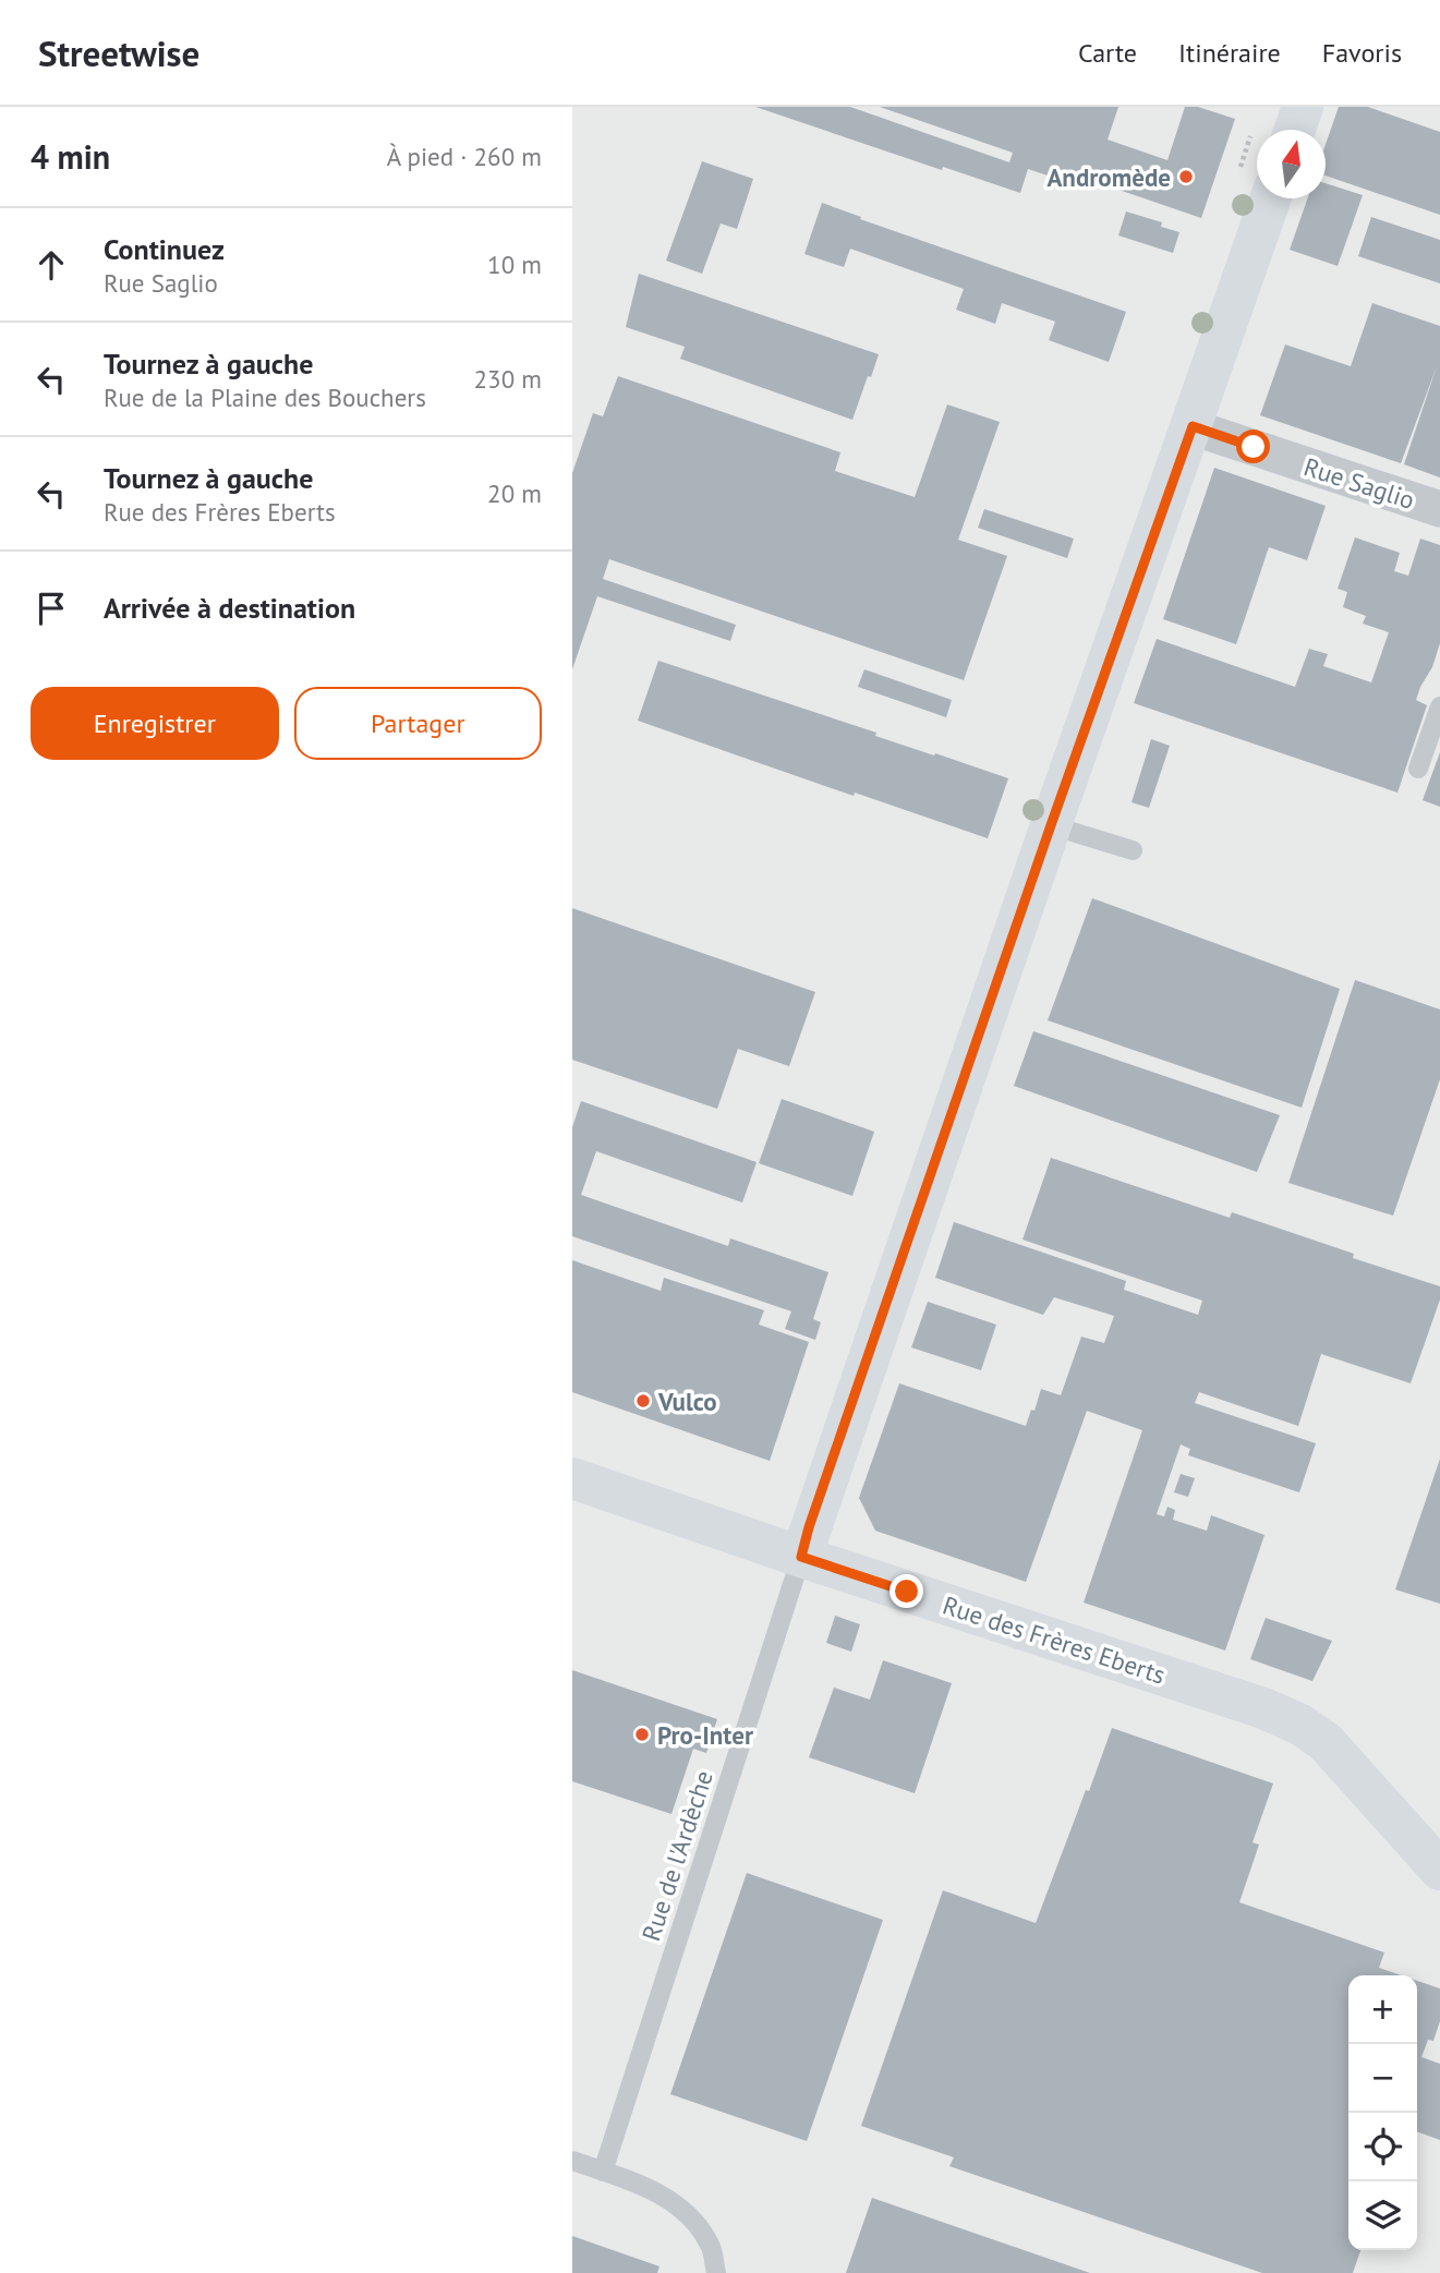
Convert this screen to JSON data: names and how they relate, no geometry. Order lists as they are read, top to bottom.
{
  "streets": {
    "street": ["Rue Saglio", "Rue des Frères Eberts"],
    "lane": ["Rue de l'Ardèche"]
  },
  "crossings": [
    ["Rue des Frères Eberts", "Rue de l'Ardèche"]
  ],
  "places": ["Andromède", "Vulco", "Pro-Inter"],
  "north": "top",
  "page": {
    "header": "Streetwise",
    "nav": ["Carte", "Itinéraire", "Favoris"],
    "heading": ["4 min", "À pied · 260 m"],
    "list": [
      ["Continuez", "Rue Saglio", "10 m"],
      ["Tournez à gauche", "Rue de la Plaine des Bouchers", "230 m"],
      ["Tournez à gauche", "Rue des Frères Eberts", "20 m"],
      "Arrivée à destination"
    ],
    "buttons": ["Enregistrer", "Partager"],
    "map_buttons": ["+", "−"]
  }
}
